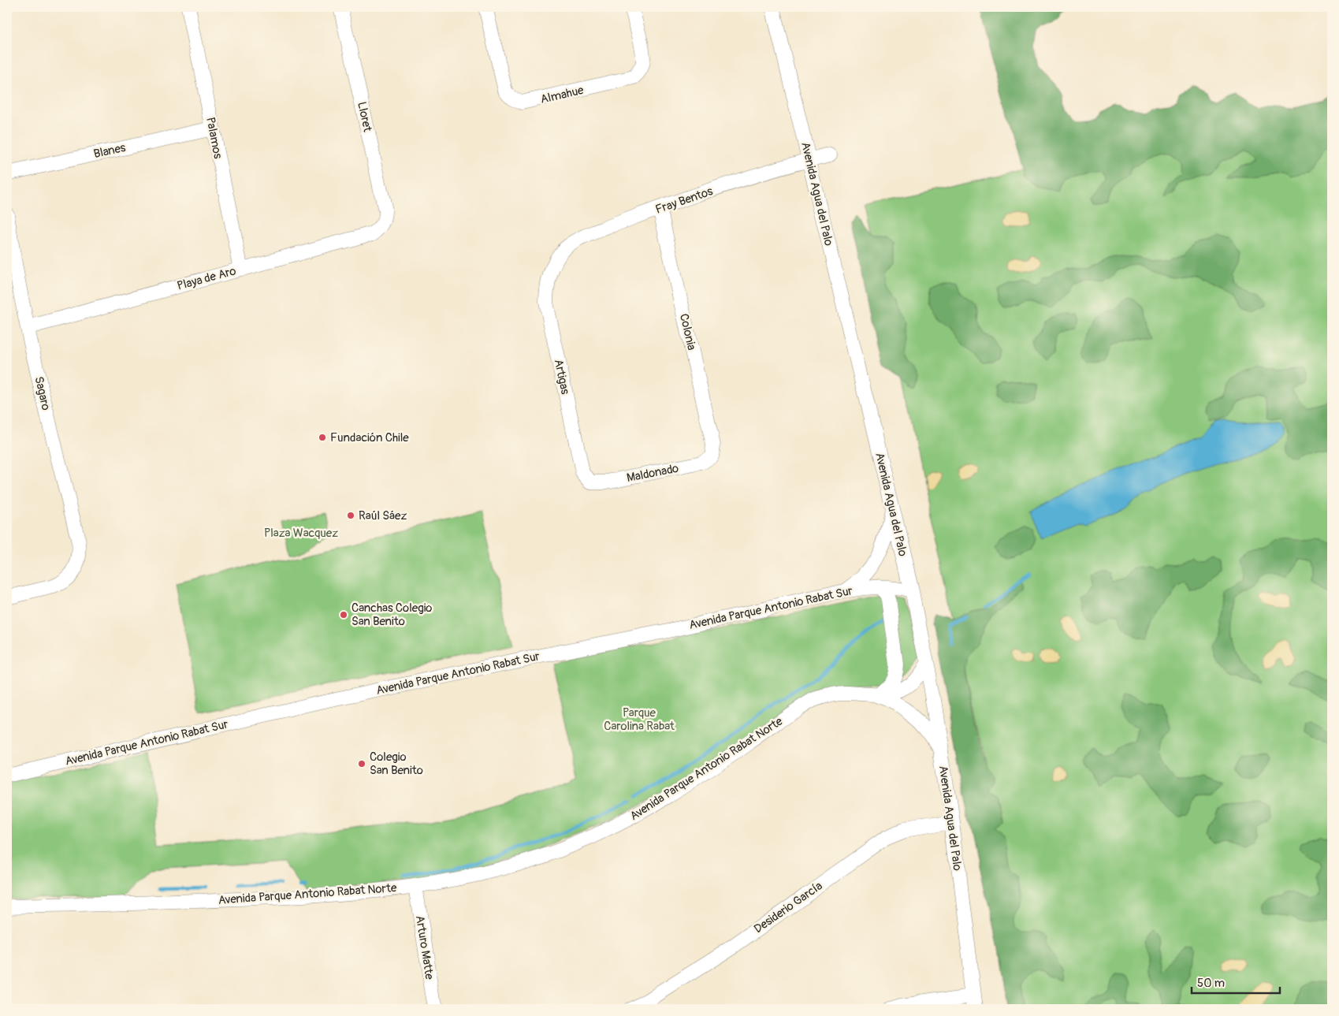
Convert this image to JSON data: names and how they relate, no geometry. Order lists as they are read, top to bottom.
{
  "streets": {
    "street": [
      "Almahue",
      "Lloret",
      "Palamos",
      "Blanes",
      "Avenida Agua del Palo",
      "Fray Bentos",
      "Playa de Aro",
      "Colonia",
      "Artigas",
      "Sagaro",
      "Maldonado",
      "Avenida Parque Antonio Rabat Sur",
      "Avenida Parque Antonio Rabat Norte",
      "Desiderio García",
      "Arturo Matte"
    ]
  },
  "crossings": [
    ["Lloret", "Playa de Aro"],
    ["Palamos", "Blanes"],
    ["Palamos", "Playa de Aro"],
    ["Avenida Agua del Palo", "Fray Bentos"],
    ["Avenida Agua del Palo", "Avenida Parque Antonio Rabat Sur"],
    ["Avenida Agua del Palo", "Avenida Parque Antonio Rabat Norte"],
    ["Avenida Agua del Palo", "Desiderio García"],
    ["Fray Bentos", "Colonia"],
    ["Fray Bentos", "Artigas"],
    ["Playa de Aro", "Sagaro"],
    ["Colonia", "Maldonado"],
    ["Artigas", "Maldonado"],
    ["Avenida Parque Antonio Rabat Norte", "Arturo Matte"]
  ],
  "parks": ["Plaza Wacquez", "Parque Carolina Rabat"],
  "places": [
    "Fundación Chile",
    "Raúl Sáez",
    "Canchas Colegio San Benito",
    "Colegio San Benito"
  ],
  "scale_bar": "50 m"
}
